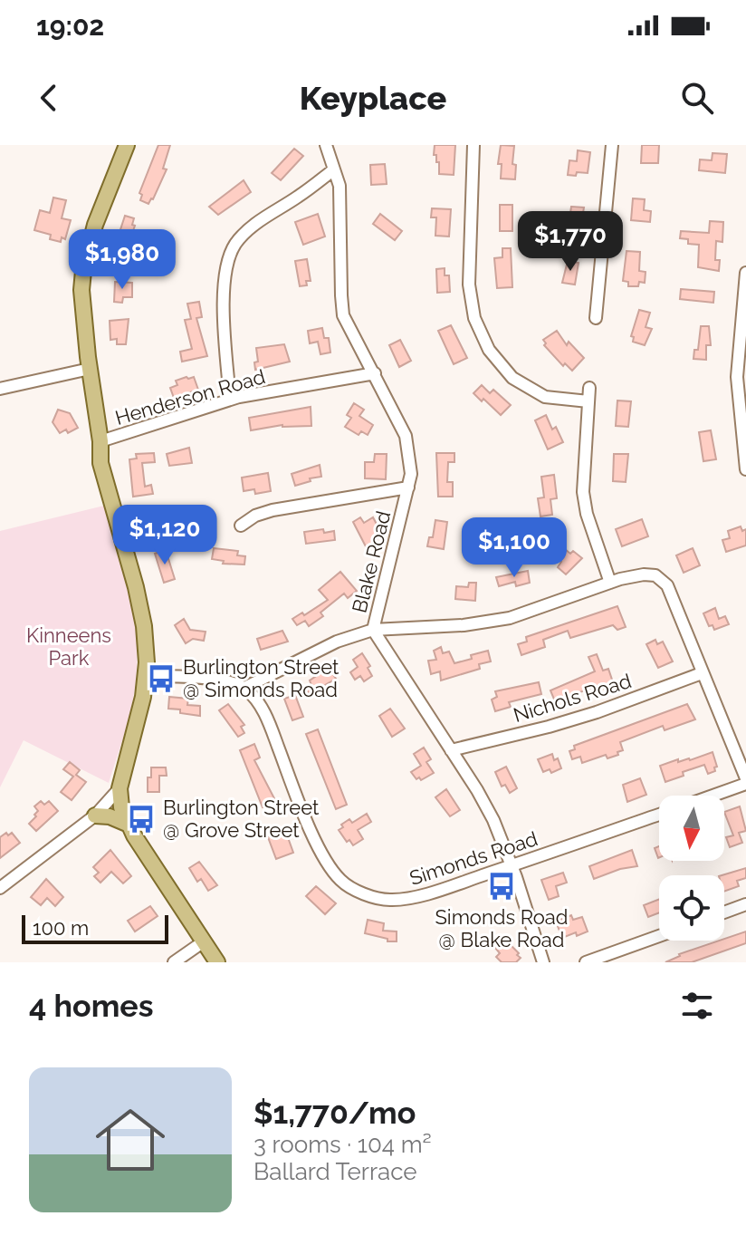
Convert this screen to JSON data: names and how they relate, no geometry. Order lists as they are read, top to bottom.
{
  "streets": {
    "street": [
      "Henderson Road",
      "Blake Road",
      "Nichols Road",
      "Simonds Road"
    ]
  },
  "crossings": [
    ["Henderson Road", "Blake Road"],
    ["Blake Road", "Nichols Road"],
    ["Blake Road", "Simonds Road"]
  ],
  "parks": ["Kinneens Park"],
  "places": {
    "bus stop": ["Burlington Street @ Simonds Road", "Burlington Street @ Grove Street", "Simonds Road @ Blake Road"]
  },
  "scale_bar": "100 m",
  "north": "bottom",
  "page": {
    "status": "19:02",
    "header": "Keyplace",
    "price": [
      "$1,770",
      "$1,980",
      "$1,120",
      "$1,100"
    ],
    "scale": "100 m",
    "heading": "4 homes",
    "list": [
      {
        "name": "$1,770/mo",
        "note": "3 rooms · 104 m² · Ballard Terrace"
      }
    ]
  }
}
